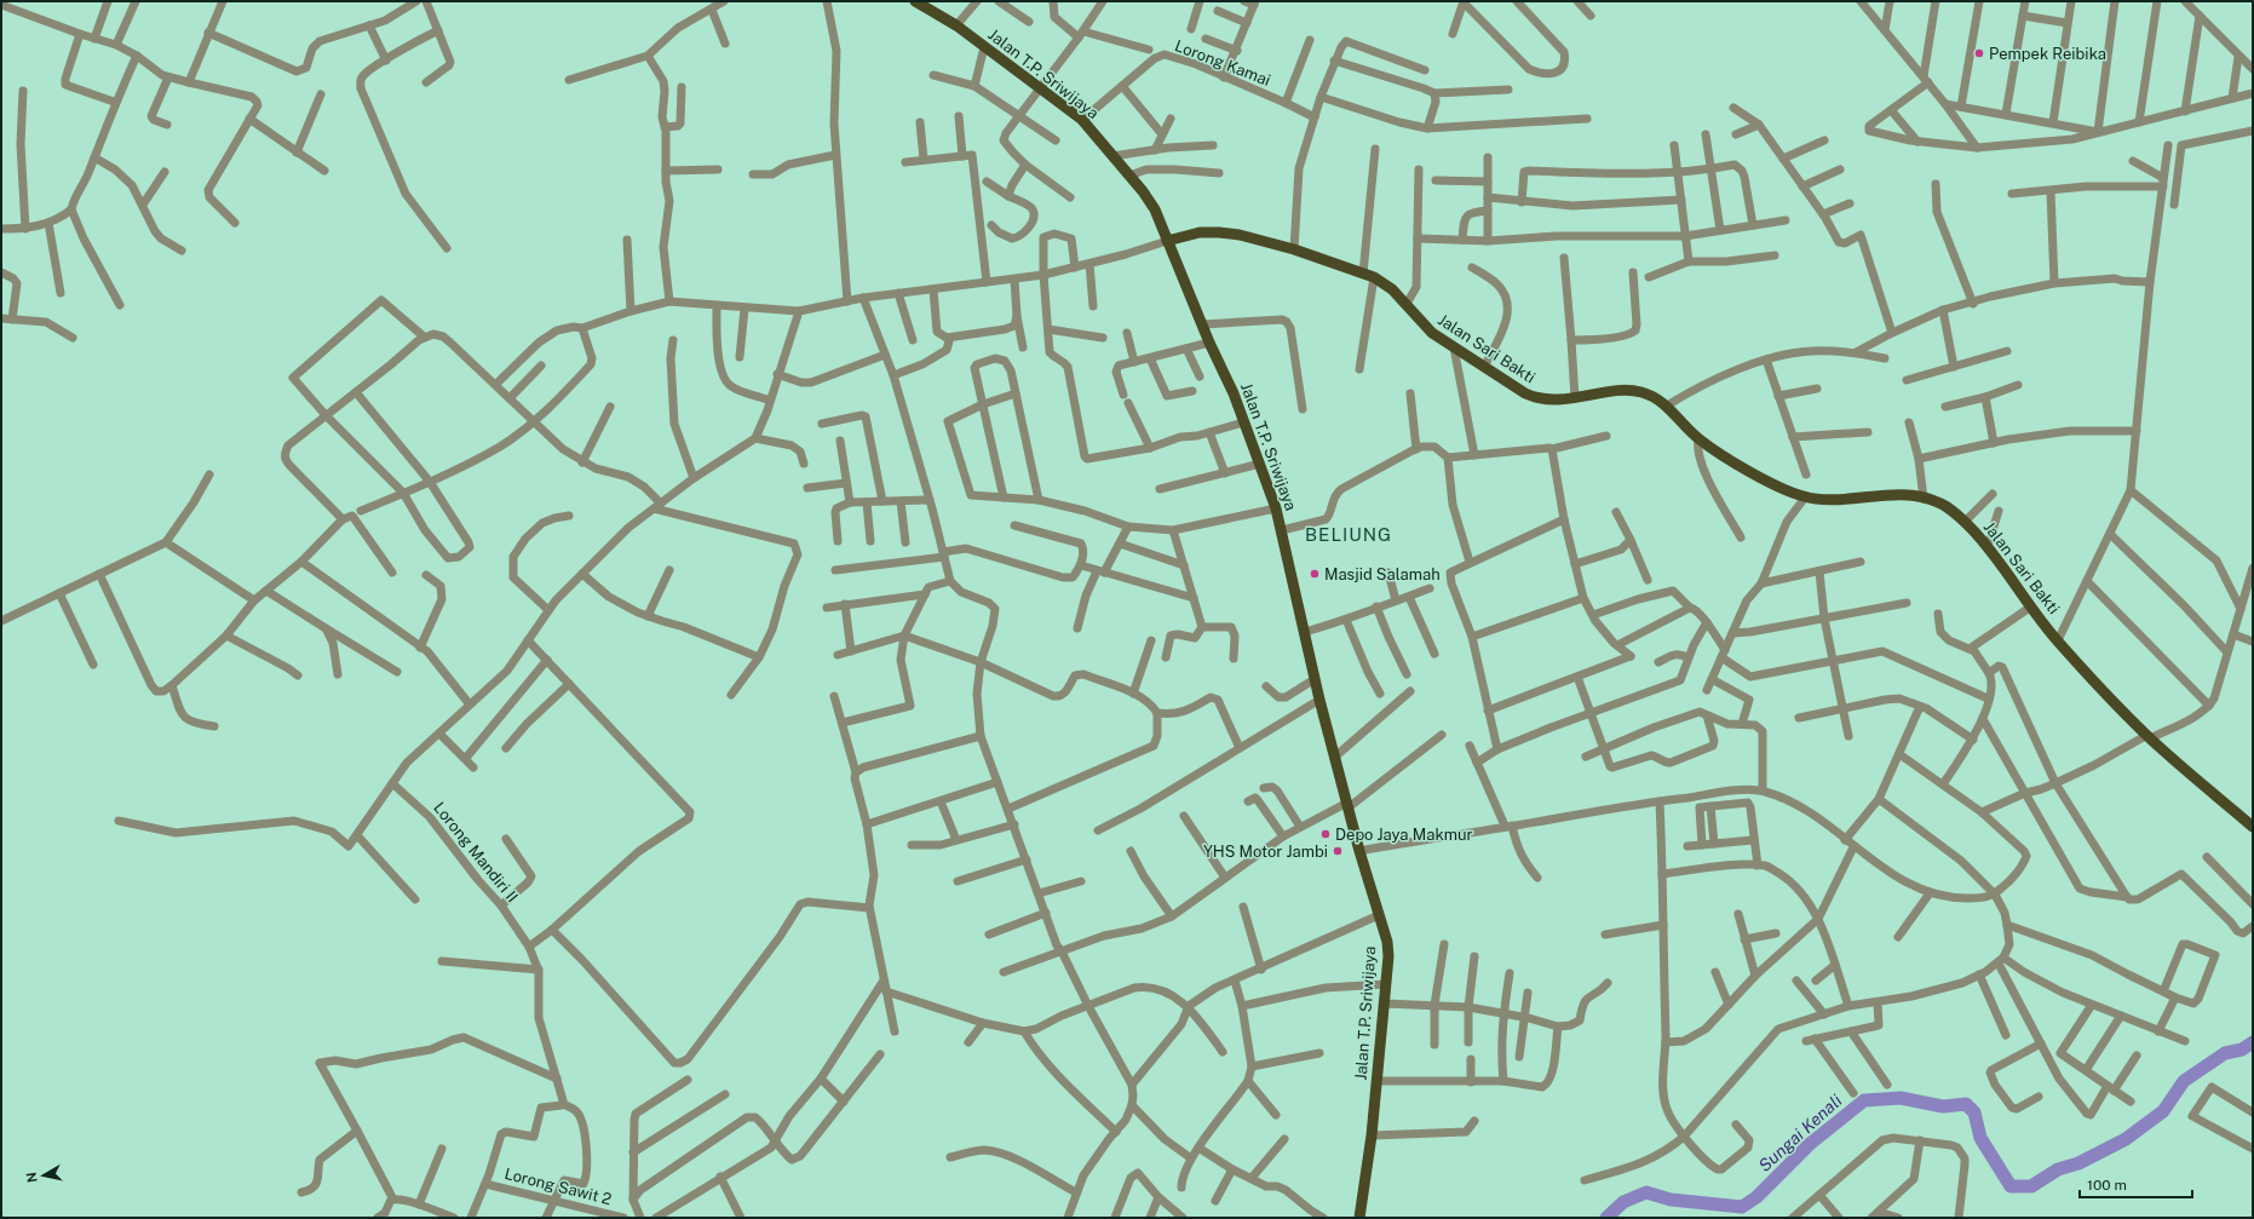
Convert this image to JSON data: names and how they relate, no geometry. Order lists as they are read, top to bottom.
{
  "streets": {
    "main road": ["Jalan T.P. Sriwijaya", "Jalan Sari Bakti"],
    "street": ["Lorong Kamai", "Lorong Mandiri II", "Lorong Sawit 2"]
  },
  "crossings": [
    ["Lorong Kamai", "Jalan T.P. Sriwijaya"],
    ["Jalan T.P. Sriwijaya", "Jalan Sari Bakti"]
  ],
  "districts": ["BELIUNG"],
  "water": ["Sungai Kenali"],
  "places": [
    "Pempek Reibika",
    "Masjid Salamah",
    "Depo Jaya Makmur",
    "YHS Motor Jambi"
  ],
  "scale_bar": "100 m",
  "north": "left"
}
